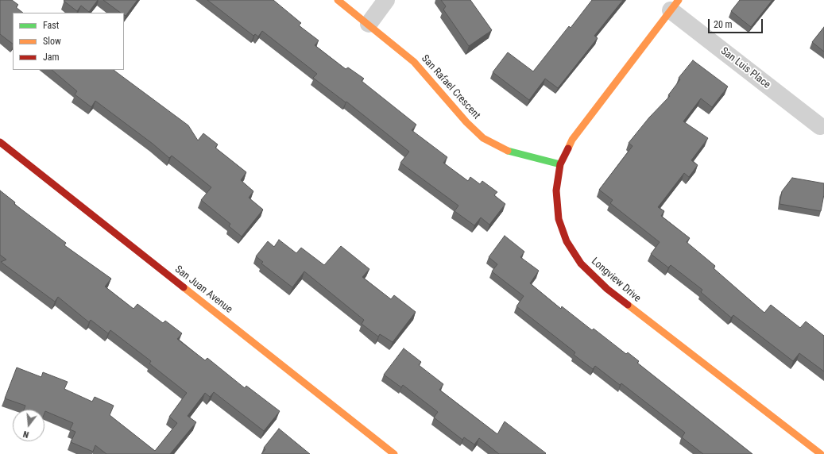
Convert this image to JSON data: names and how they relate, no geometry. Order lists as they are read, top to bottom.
{
  "streets": {
    "street": [
      "San Luis Place",
      "San Rafael Crescent",
      "Longview Drive",
      "San Juan Avenue"
    ]
  },
  "crossings": [
    ["San Luis Place", "Longview Drive"],
    ["San Rafael Crescent", "Longview Drive"]
  ],
  "legend": ["Fast", "Slow", "Jam"],
  "scale_bar": "20 m",
  "north": "bottom"
}
